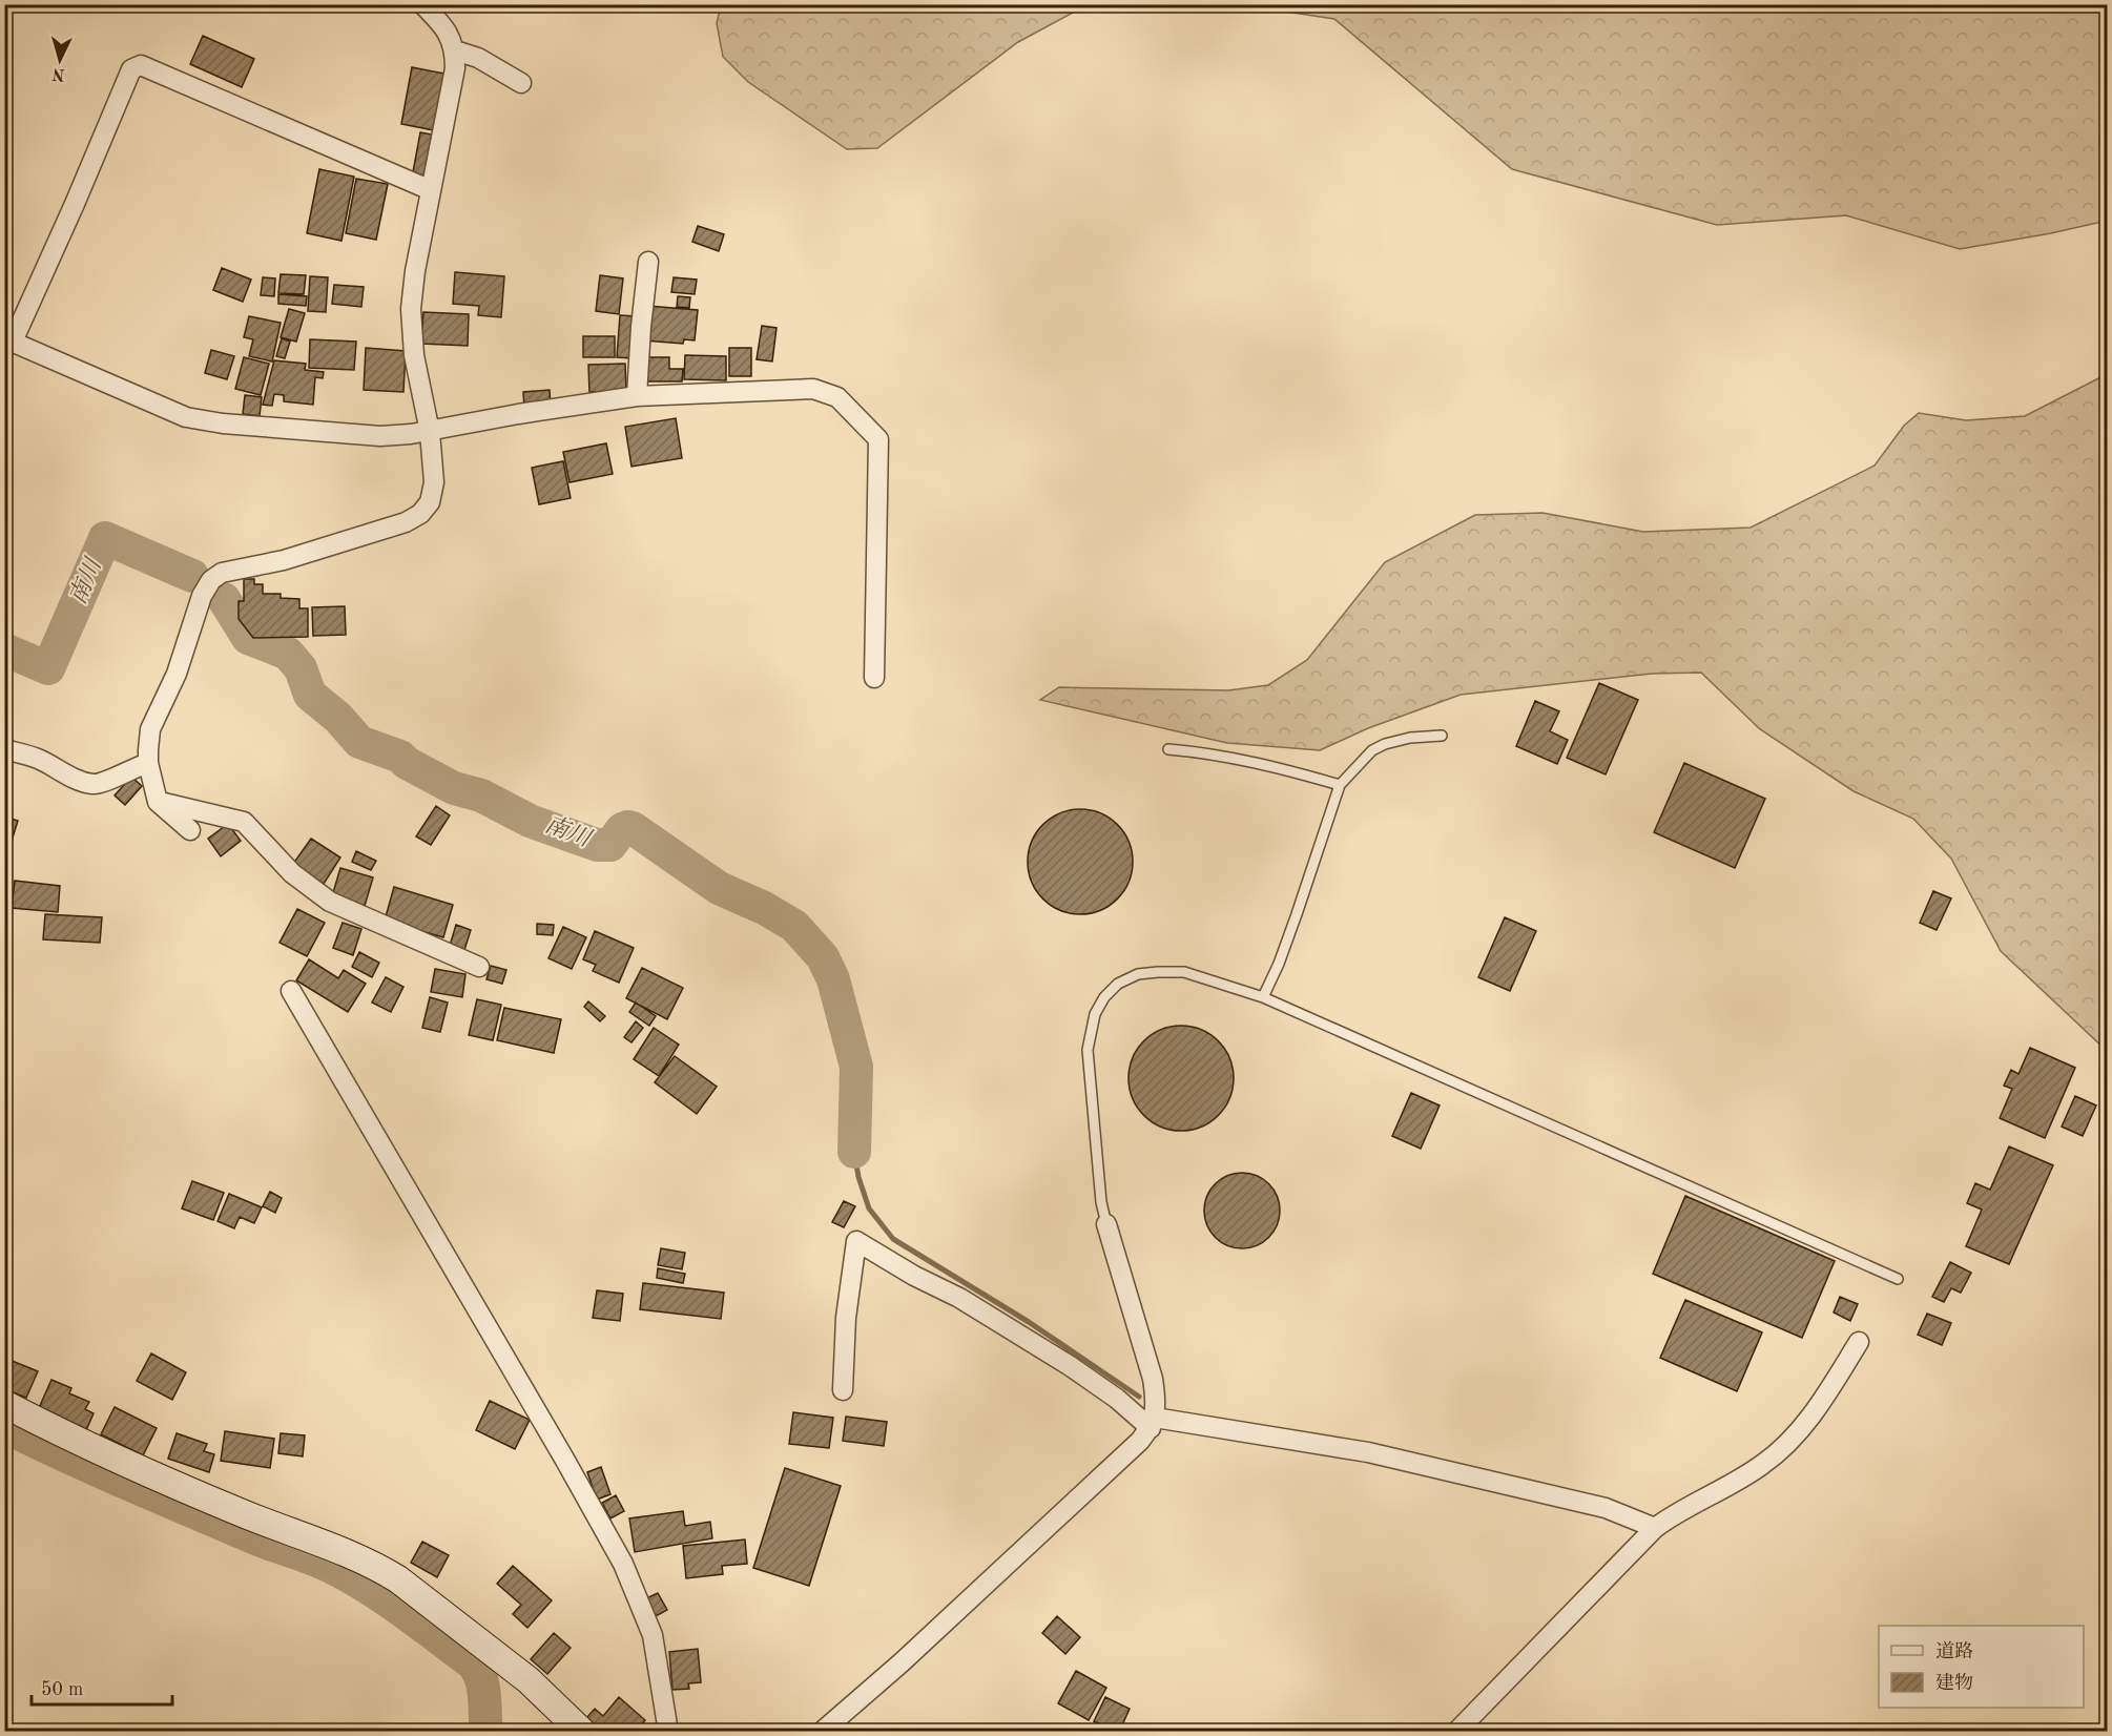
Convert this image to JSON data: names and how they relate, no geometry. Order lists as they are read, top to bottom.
{
  "water": ["南川"],
  "legend": ["道路", "建物"],
  "scale_bar": "50 m",
  "north": "bottom"
}
